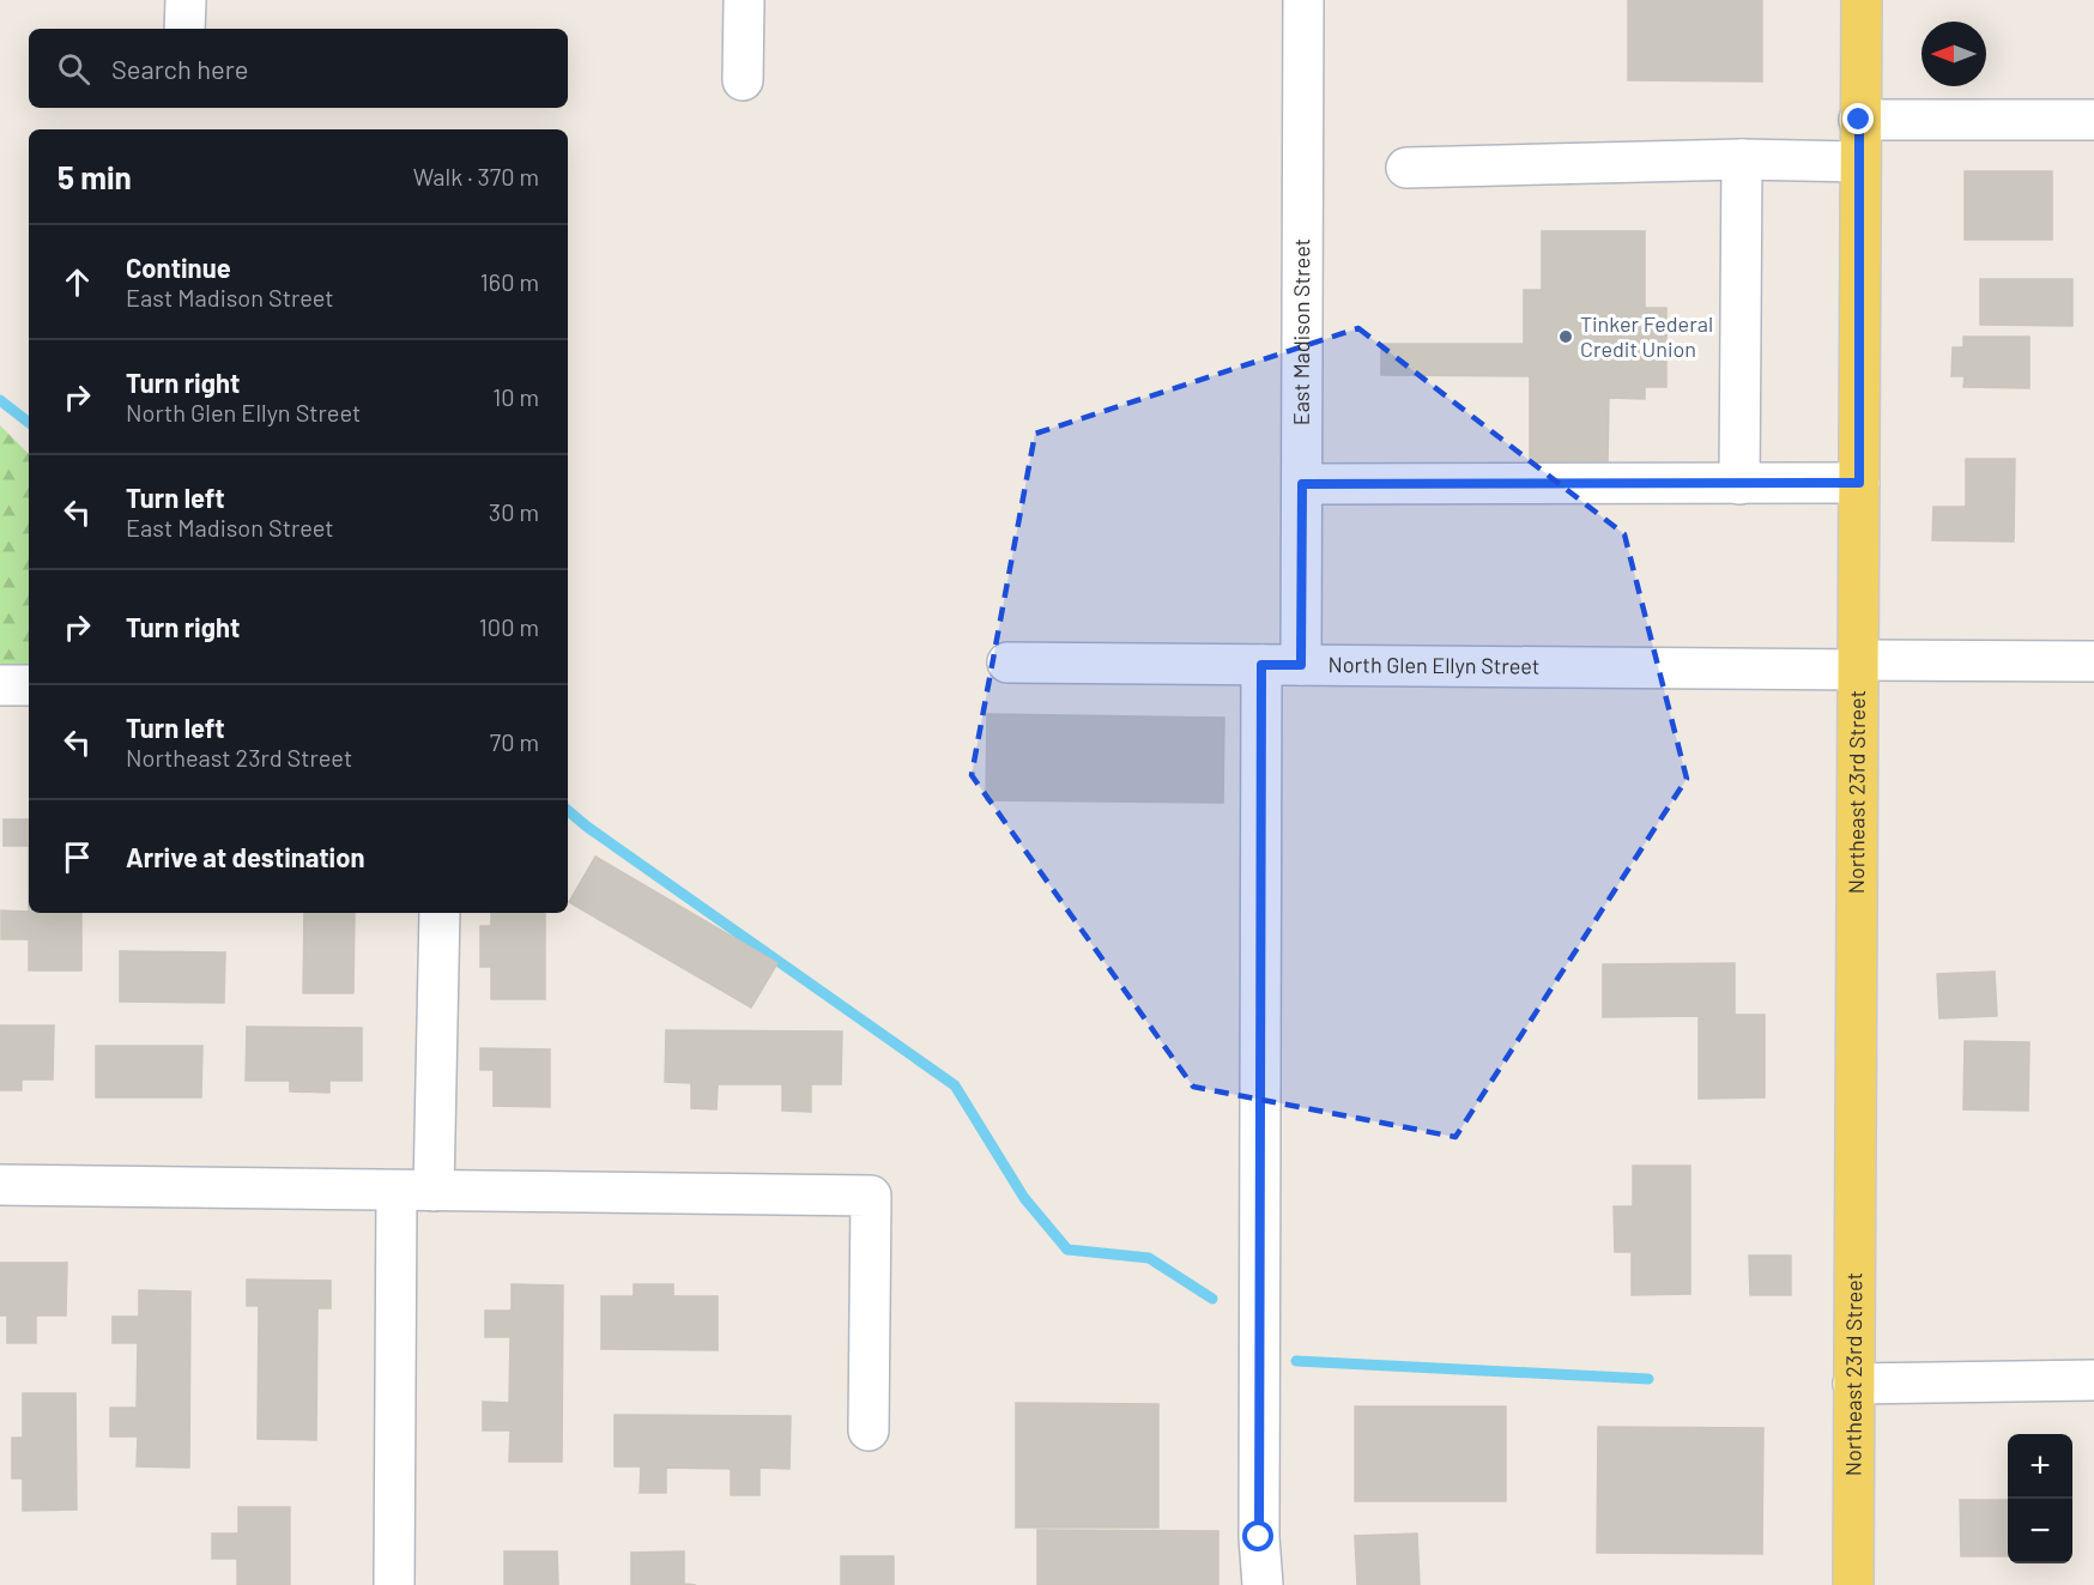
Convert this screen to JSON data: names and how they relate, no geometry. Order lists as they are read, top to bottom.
{
  "streets": {
    "main road": ["Northeast 23rd Street"],
    "street": ["East Madison Street", "North Glen Ellyn Street"]
  },
  "crossings": [
    ["East Madison Street", "North Glen Ellyn Street"],
    ["North Glen Ellyn Street", "Northeast 23rd Street"]
  ],
  "places": ["Tinker Federal Credit Union"],
  "north": "left",
  "page": {
    "search": "Search here",
    "heading": ["5 min", "Walk · 370 m"],
    "list": [
      ["Continue", "East Madison Street", "160 m"],
      ["Turn right", "North Glen Ellyn Street", "10 m"],
      ["Turn left", "East Madison Street", "30 m"],
      ["Turn right", "100 m"],
      ["Turn left", "Northeast 23rd Street", "70 m"],
      "Arrive at destination"
    ],
    "map_buttons": ["+", "−"]
  }
}
